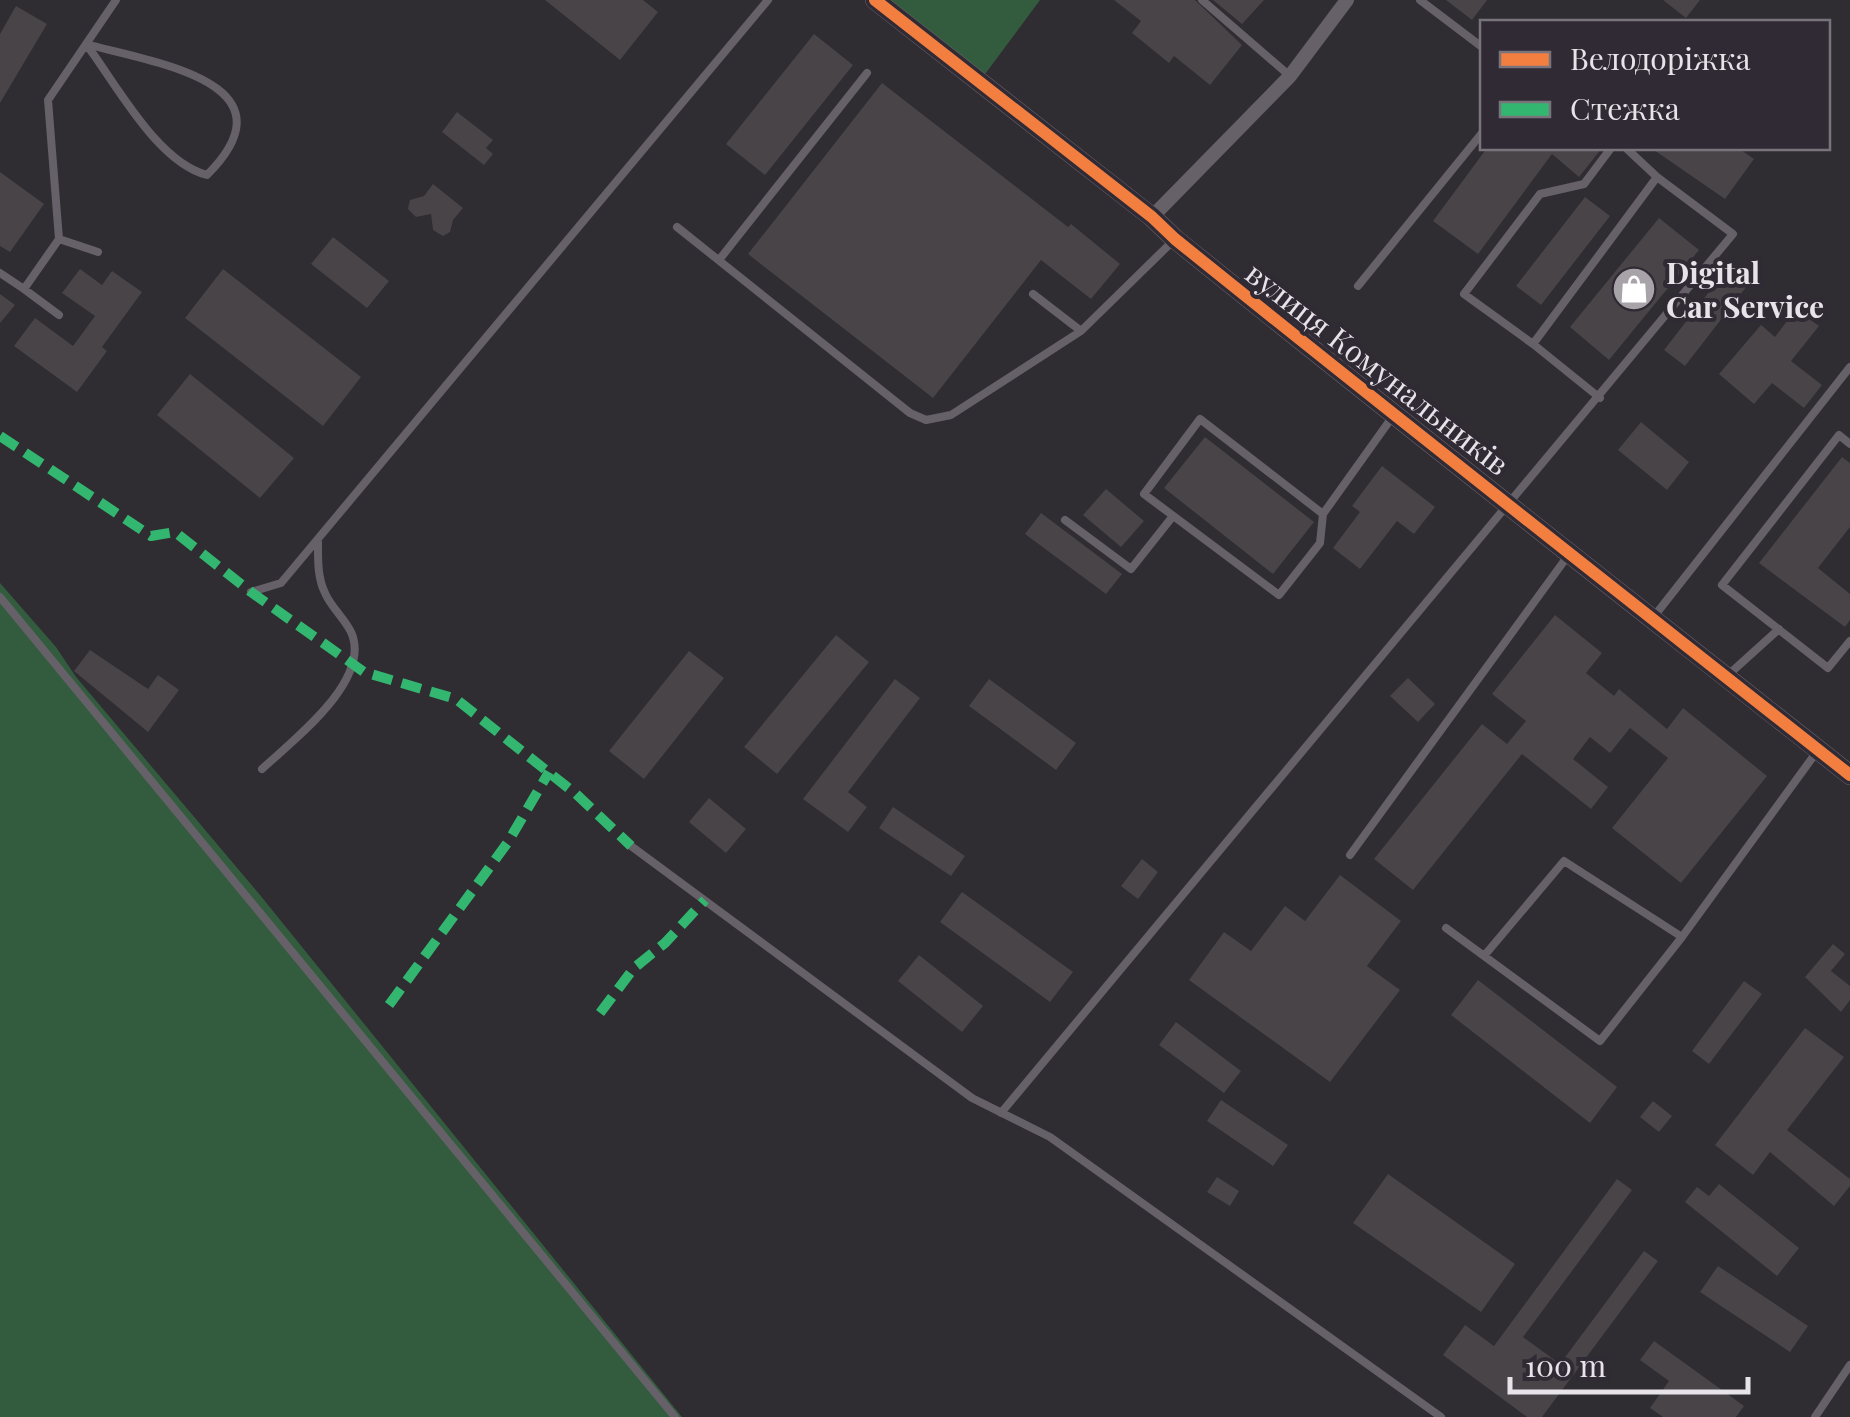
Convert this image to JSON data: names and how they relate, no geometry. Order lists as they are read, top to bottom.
{
  "streets": {
    "street": ["вулиця Комунальників"]
  },
  "places": {
    "shop": ["Digital Car Service"]
  },
  "legend": ["Велодоріжка", "Стежка"],
  "scale_bar": "100 m"
}
